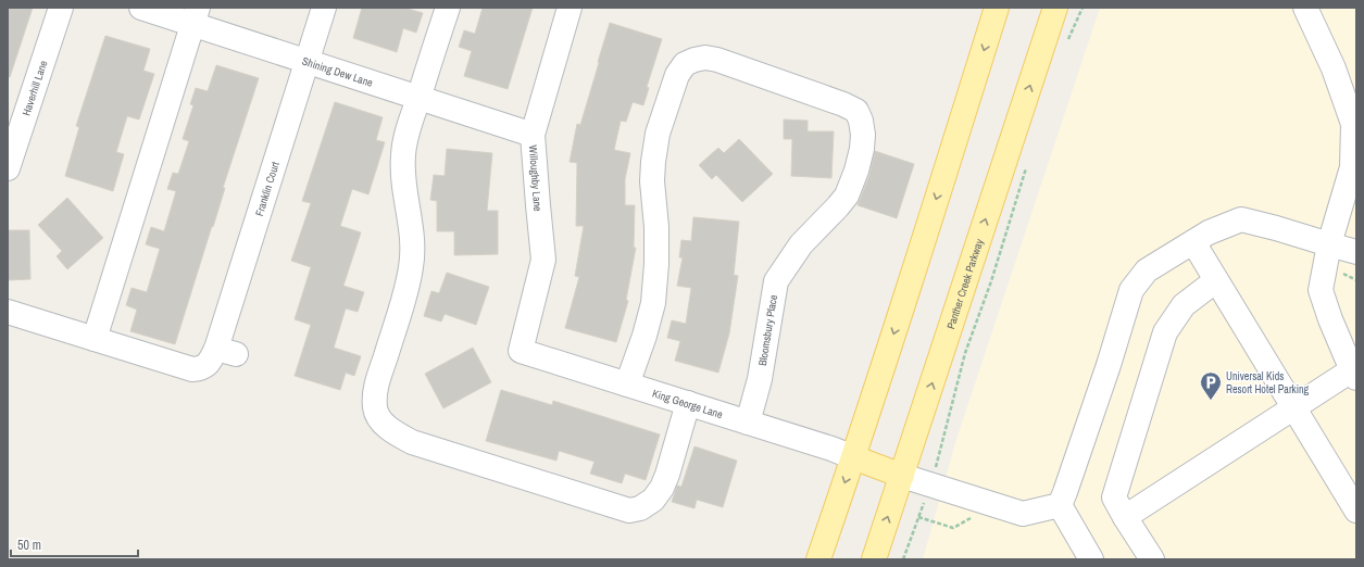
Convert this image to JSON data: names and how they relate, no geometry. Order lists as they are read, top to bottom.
{
  "streets": {
    "main road": ["Panther Creek Parkway"],
    "street": [
      "Shining Dew Lane",
      "Haverhill Lane",
      "Willoughby Lane",
      "Franklin Court",
      "Bloomsbury Place",
      "King George Lane"
    ]
  },
  "crossings": [
    ["Shining Dew Lane", "Willoughby Lane"],
    ["Shining Dew Lane", "Franklin Court"],
    ["Willoughby Lane", "King George Lane"],
    ["Bloomsbury Place", "King George Lane"]
  ],
  "places": {
    "parking": ["Universal Kids Resort Hotel Parking"]
  },
  "scale_bar": "50 m"
}
